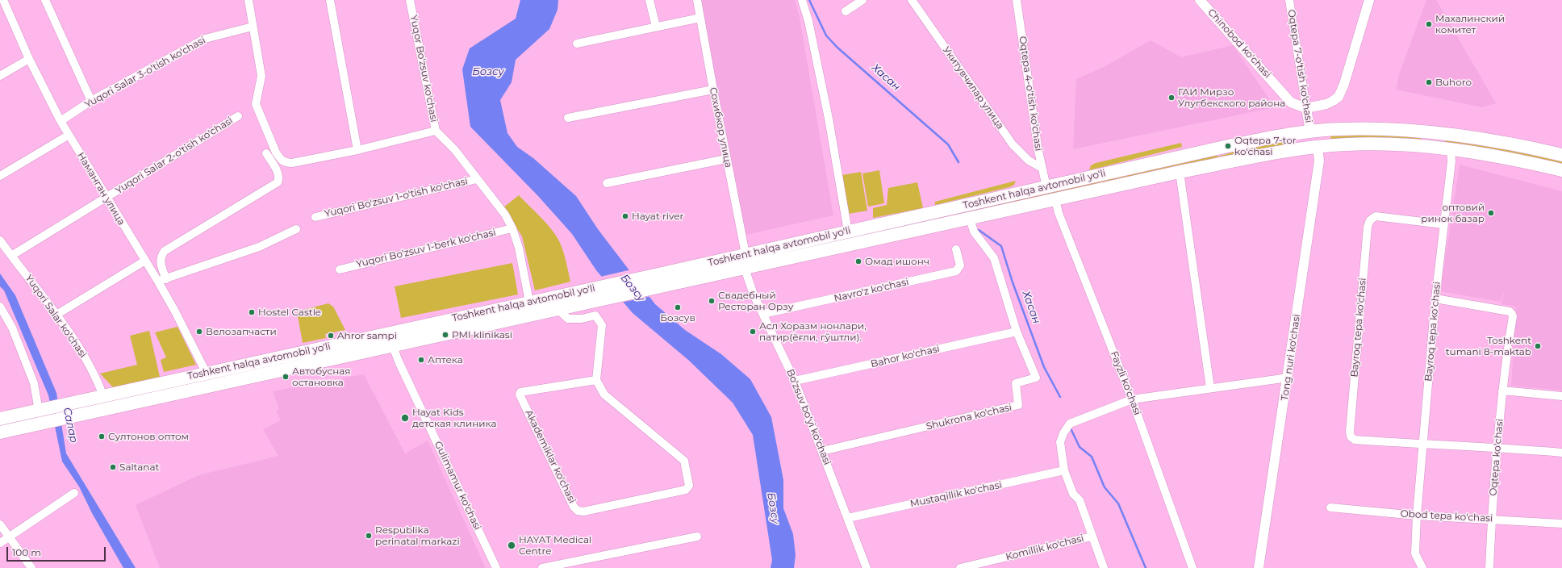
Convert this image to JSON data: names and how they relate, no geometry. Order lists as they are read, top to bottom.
{
  "streets": {
    "highway": ["Toshkent halqa avtomobil yo'li"],
    "street": [
      "Chinobod ko'chasi",
      "Oqtepa 7-o'tish ko'chasi",
      "Yuqor Bo'zsuv ko'chasi",
      "Yuqori Salar 3-o'tish ko'chasi",
      "Укитувчилар улица",
      "Oqtepa 4-o'tish ko'chasi",
      "Сохибкор улица",
      "Yuqori Salar 2-o'tish ko'chasi",
      "Наманган улица",
      "Yuqori Bo'zsuv 1-o'tish ko'chasi",
      "Yuqori Bo'zsuv 1-berk ko'chasi",
      "Navro'z ko'chasi",
      "Yuqori Salar ko'chasi",
      "Bayroq tepa ko'chasi",
      "Bayroq tepa koʻchasi",
      "Bahor ko'chasi",
      "Tong nuri ko'chasi",
      "Fayzli ko'chasi",
      "Bo'zsuv bo'yi ko'chasi",
      "Shukrona ko'chasi",
      "Akademiklar ko'chasi",
      "Oqtepa ko'chasi",
      "Gulimamur ko'chasi",
      "Mustaqillik ko'chasi",
      "Obod tepa ko'chasi",
      "Komillik ko'chasi"
    ]
  },
  "crossings": [
    ["Chinobod ko'chasi", "Oqtepa 7-o'tish ko'chasi"],
    ["Oqtepa 7-o'tish ko'chasi", "Toshkent halqa avtomobil yo'li"],
    ["Yuqor Bo'zsuv ko'chasi", "Toshkent halqa avtomobil yo'li"],
    ["Yuqor Bo'zsuv ko'chasi", "Yuqori Bo'zsuv 1-o'tish ko'chasi"],
    ["Yuqor Bo'zsuv ko'chasi", "Yuqori Bo'zsuv 1-berk ko'chasi"],
    ["Yuqori Salar 3-o'tish ko'chasi", "Наманган улица"],
    ["Укитувчилар улица", "Oqtepa 4-o'tish ko'chasi"],
    ["Oqtepa 4-o'tish ko'chasi", "Toshkent halqa avtomobil yo'li"],
    ["Сохибкор улица", "Toshkent halqa avtomobil yo'li"],
    ["Yuqori Salar 2-o'tish ko'chasi", "Наманган улица"],
    ["Yuqori Salar 2-o'tish ko'chasi", "Yuqori Salar ko'chasi"],
    ["Наманган улица", "Toshkent halqa avtomobil yo'li"],
    ["Toshkent halqa avtomobil yo'li", "Yuqori Salar ko'chasi"],
    ["Toshkent halqa avtomobil yo'li", "Bayroq tepa koʻchasi"],
    ["Toshkent halqa avtomobil yo'li", "Tong nuri ko'chasi"],
    ["Toshkent halqa avtomobil yo'li", "Fayzli ko'chasi"],
    ["Toshkent halqa avtomobil yo'li", "Bo'zsuv bo'yi ko'chasi"],
    ["Toshkent halqa avtomobil yo'li", "Shukrona ko'chasi"],
    ["Toshkent halqa avtomobil yo'li", "Gulimamur ko'chasi"],
    ["Navro'z ko'chasi", "Bo'zsuv bo'yi ko'chasi"],
    ["Bayroq tepa ko'chasi", "Bayroq tepa koʻchasi"],
    ["Bayroq tepa koʻchasi", "Oqtepa ko'chasi"],
    ["Bayroq tepa koʻchasi", "Obod tepa ko'chasi"],
    ["Bahor ko'chasi", "Bo'zsuv bo'yi ko'chasi"],
    ["Bahor ko'chasi", "Shukrona ko'chasi"],
    ["Bo'zsuv bo'yi ko'chasi", "Shukrona ko'chasi"],
    ["Bo'zsuv bo'yi ko'chasi", "Mustaqillik ko'chasi"],
    ["Oqtepa ko'chasi", "Obod tepa ko'chasi"]
  ],
  "water": ["Бозсу", "Хасан", "Салар"],
  "places": [
    "Махалинский комитет",
    "Buhoro",
    "ГАИ Мирзо Улугбекского района",
    "Oqtepa 7-tor ko'chasi",
    "оптовий ринок базар",
    "Hayat river",
    "Омад ишонч",
    "Свадебный Ресторан Орзу",
    "Бозсув",
    "Hostel Castle",
    "Велозапчасти",
    "Асл Хоразм нонлари, патир(ёғли, гўштли).",
    "PMI klinikasi",
    "Ahror sampi",
    "Toshkent tumani 8-maktab",
    "Аптека",
    "Автобусная остановка",
    "Hayat Kids детская клиника",
    "Султонов оптом",
    "Saltanat",
    "Respublika perinatal markazi",
    "HAYAT Medical Centre"
  ],
  "scale_bar": "100 m"
}
